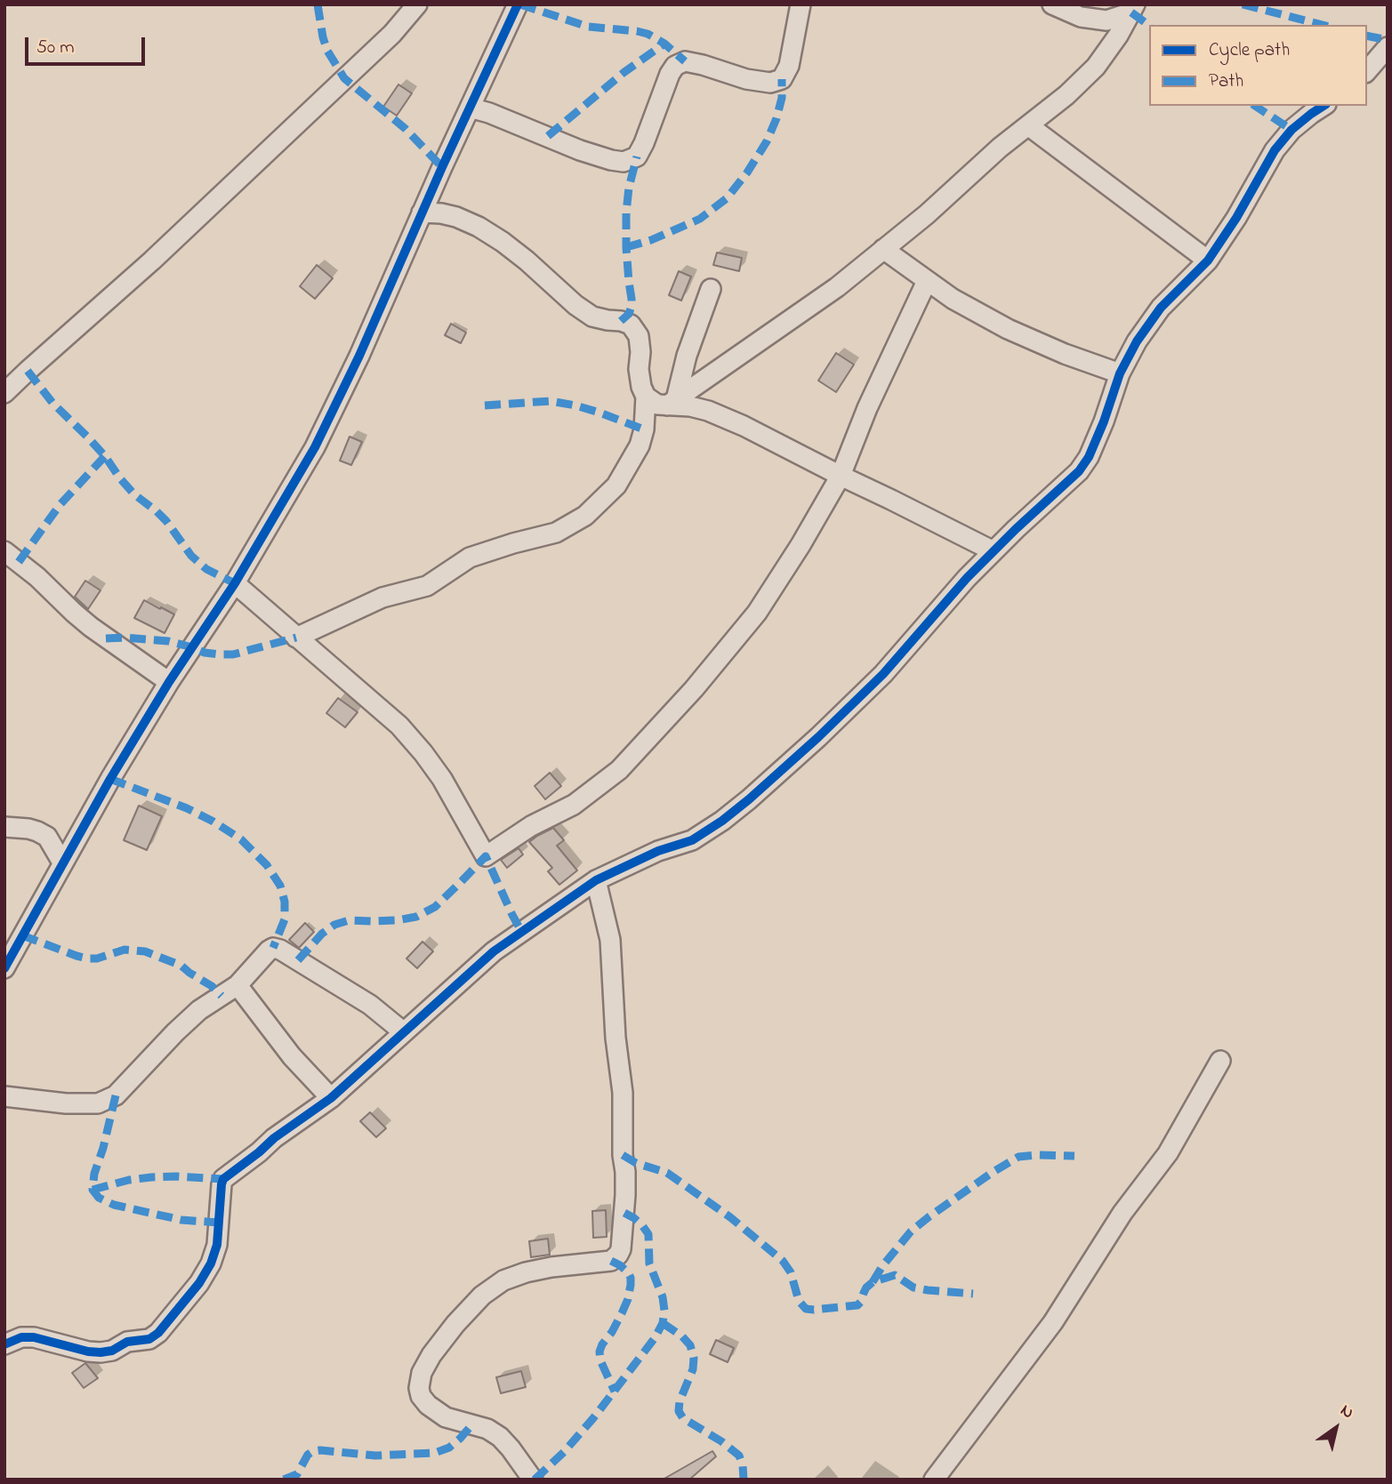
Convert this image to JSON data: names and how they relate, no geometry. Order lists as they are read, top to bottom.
{
  "legend": ["Cycle path", "Path"],
  "scale_bar": "50 m",
  "north": "top right"
}
